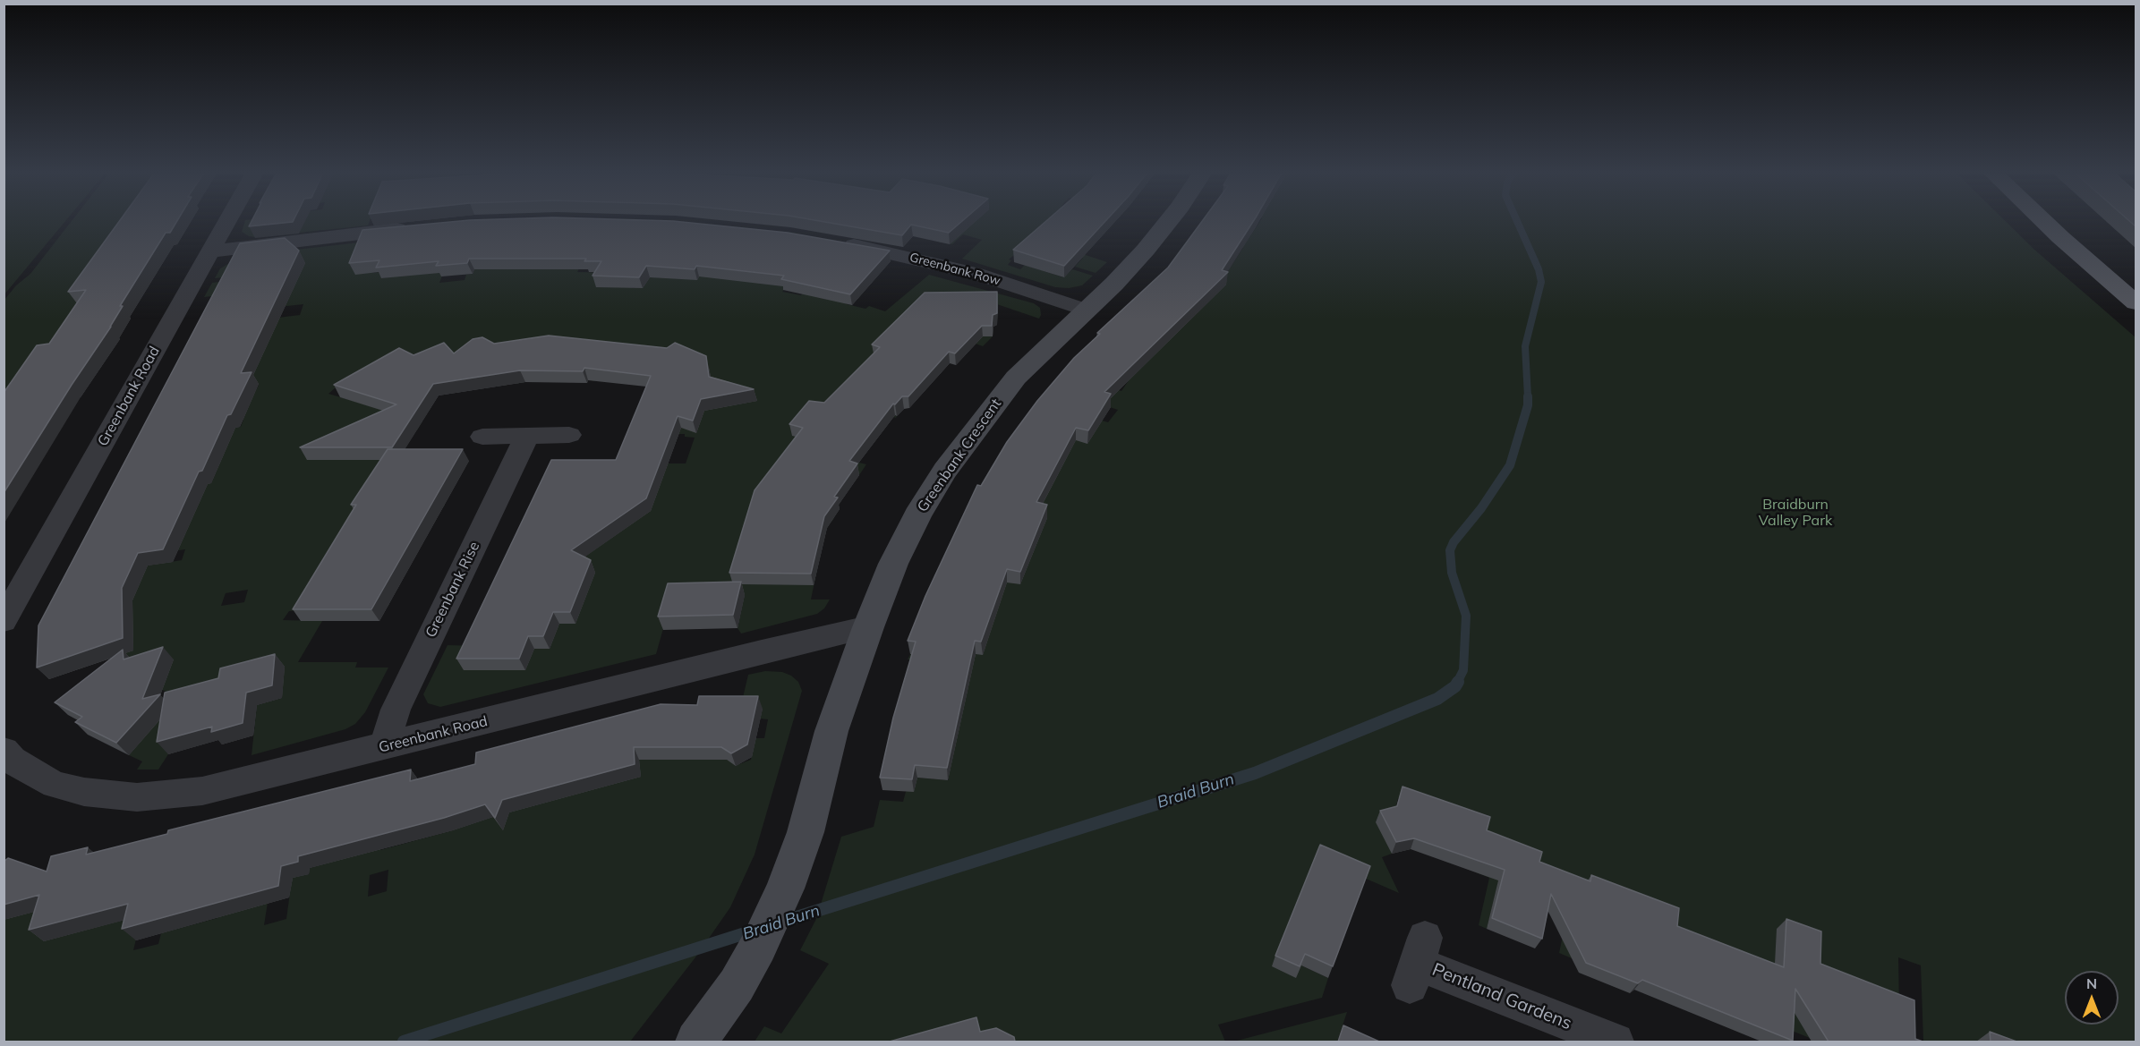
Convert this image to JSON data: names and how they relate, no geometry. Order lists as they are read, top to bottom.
{
  "streets": {
    "street": [
      "Greenbank Row",
      "Greenbank Road",
      "Greenbank Crescent",
      "Greenbank Rise",
      "Pentland Gardens"
    ]
  },
  "crossings": [
    ["Greenbank Row", "Greenbank Crescent"],
    ["Greenbank Road", "Greenbank Crescent"],
    ["Greenbank Road", "Greenbank Rise"]
  ],
  "water": ["Braid Burn"],
  "parks": ["Braidburn Valley Park"],
  "north": "top"
}
